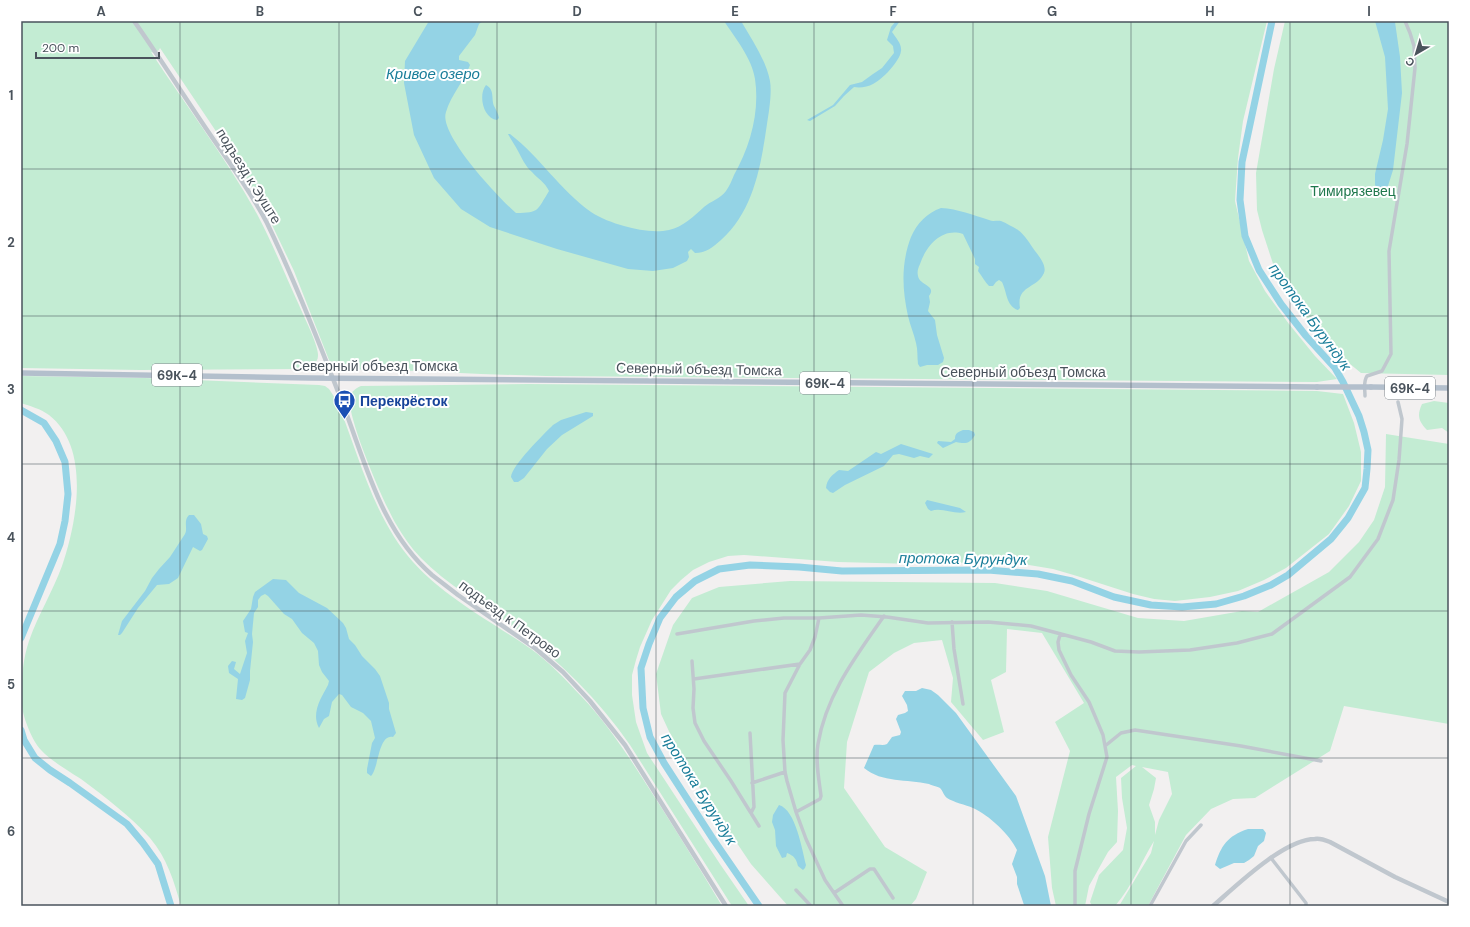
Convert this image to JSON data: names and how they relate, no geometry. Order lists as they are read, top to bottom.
{
  "streets": {
    "main road": ["Северный объезд Томска", "69К-4"],
    "street": ["подъезд к Эуште", "подъезд к Петрово"]
  },
  "crossings": [
    ["подъезд к Эуште", "Северный объезд Томска"],
    ["подъезд к Эуште", "подъезд к Петрово"],
    ["Северный объезд Томска", "подъезд к Петрово"]
  ],
  "water": ["Кривое озеро", "протока Бурундук"],
  "parks": ["Тимирязевец"],
  "places": {
    "bus stop": ["Перекрёсток"]
  },
  "scale_bar": "200 m",
  "north": "bottom left",
  "grid": {
    "columns": [
      "A",
      "B",
      "C",
      "D",
      "E",
      "F",
      "G",
      "H",
      "I"
    ],
    "rows": [
      "1",
      "2",
      "3",
      "4",
      "5",
      "6"
    ]
  }
}
